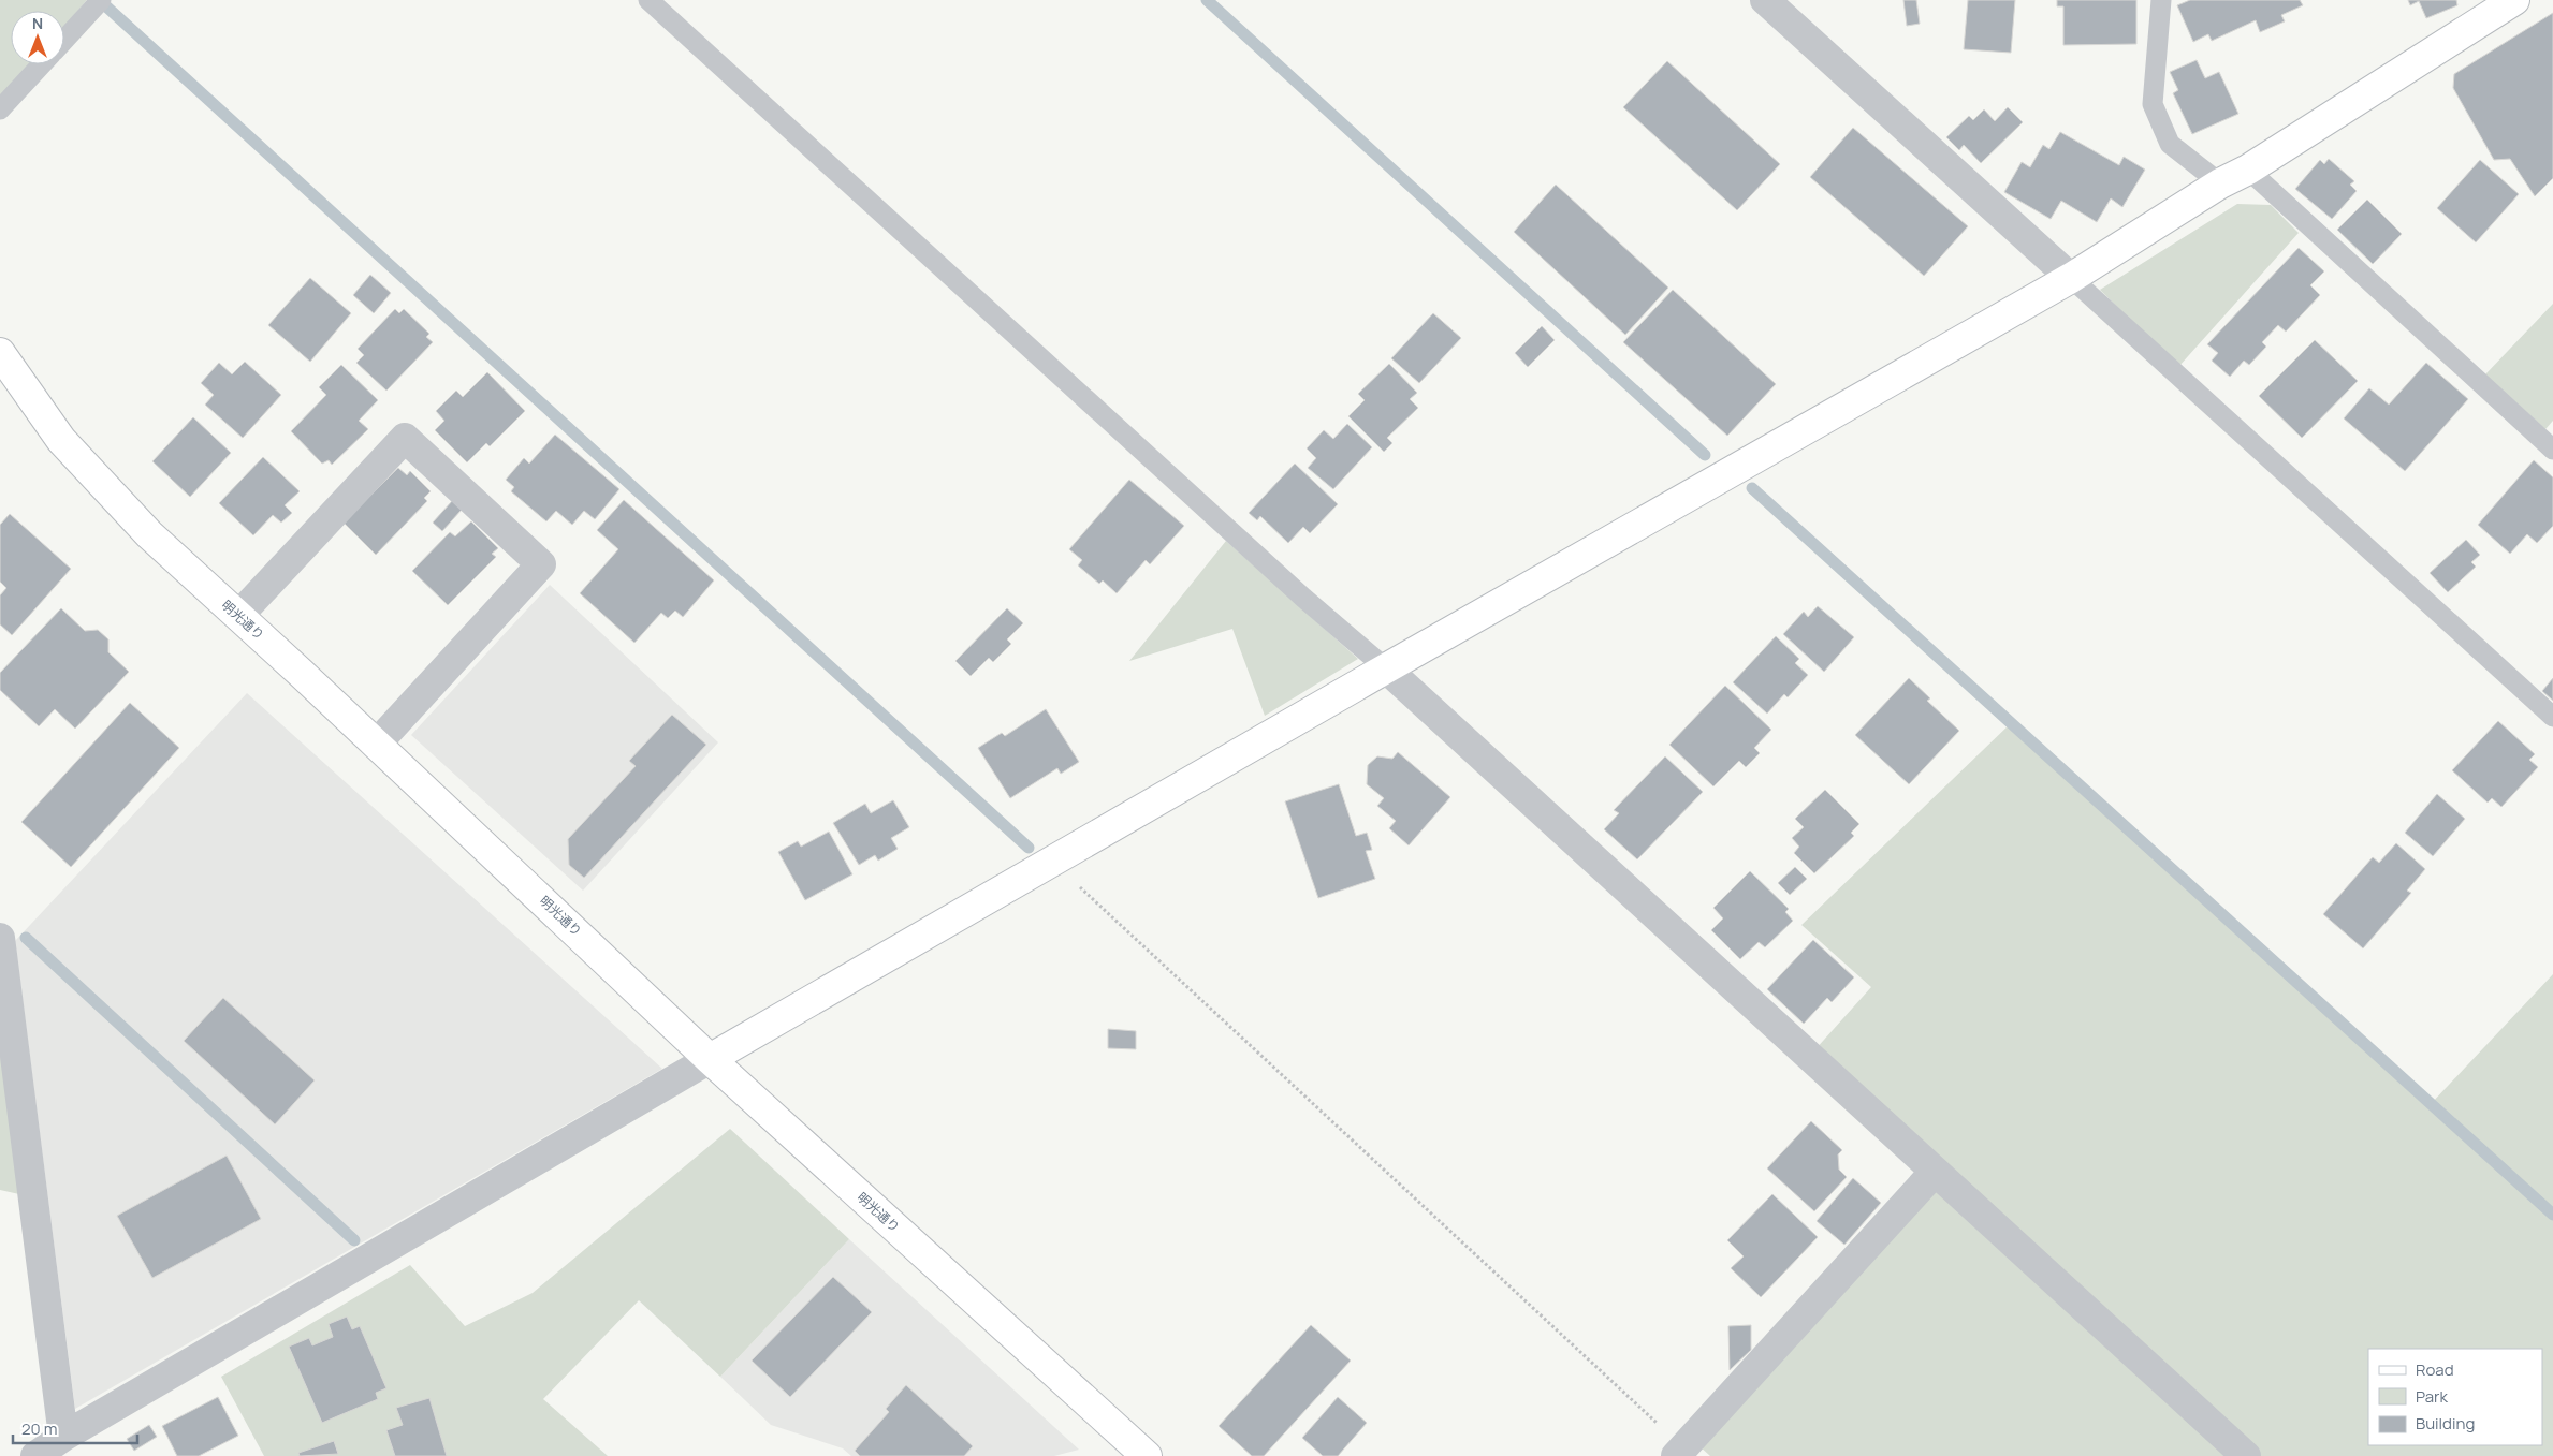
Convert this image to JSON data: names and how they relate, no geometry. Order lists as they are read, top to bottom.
{
  "streets": {
    "street": ["明光通り"]
  },
  "legend": ["Road", "Park", "Building"],
  "scale_bar": "20 m",
  "north": "top"
}
